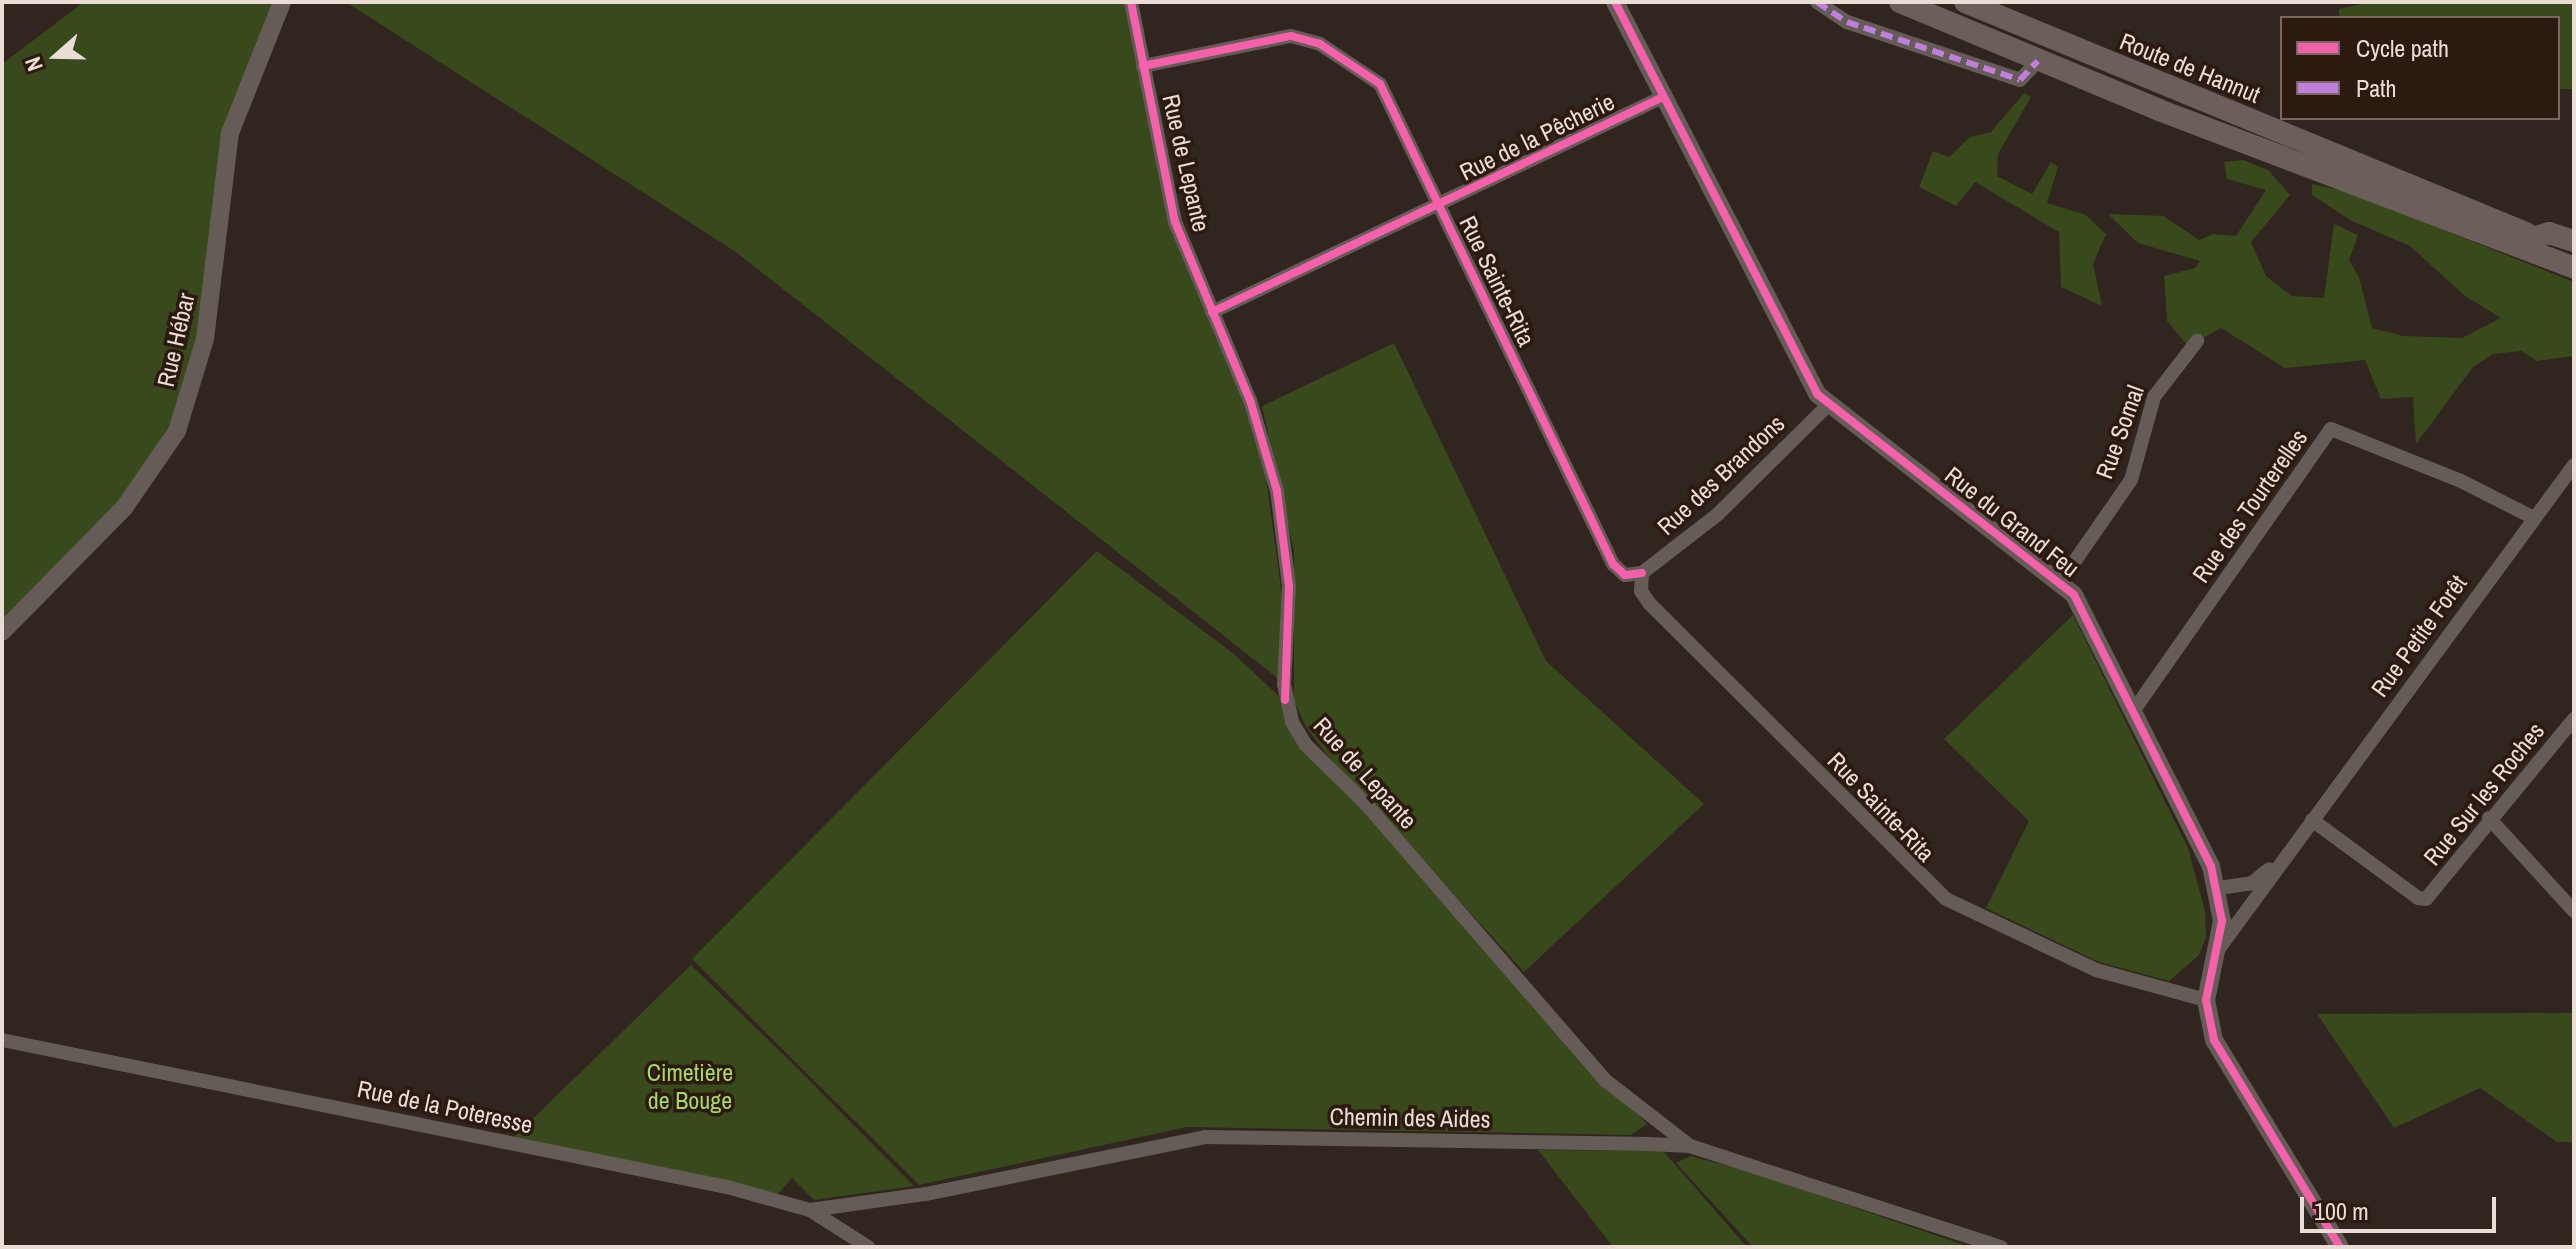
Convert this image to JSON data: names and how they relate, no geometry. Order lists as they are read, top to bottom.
{
  "streets": {
    "main road": ["Route de Hannut"],
    "street": [
      "Rue de la Pêcherie",
      "Rue de Lepante",
      "Rue Sainte-Rita",
      "Rue Hébar",
      "Rue Somal",
      "Rue des Brandons",
      "Rue des Tourterelles",
      "Rue du Grand Feu",
      "Rue Petite Forêt",
      "Rue Sur les Roches",
      "Rue de la Poteresse",
      "Chemin des Aides"
    ]
  },
  "crossings": [
    ["Rue de la Pêcherie", "Rue de Lepante"],
    ["Rue de la Pêcherie", "Rue Sainte-Rita"],
    ["Rue de la Pêcherie", "Rue du Grand Feu"],
    ["Rue de Lepante", "Rue Sainte-Rita"],
    ["Rue de Lepante", "Chemin des Aides"],
    ["Rue Sainte-Rita", "Rue des Brandons"],
    ["Rue Sainte-Rita", "Rue du Grand Feu"],
    ["Rue Somal", "Rue du Grand Feu"],
    ["Rue des Brandons", "Rue du Grand Feu"],
    ["Rue des Tourterelles", "Rue du Grand Feu"],
    ["Rue des Tourterelles", "Rue Petite Forêt"],
    ["Rue du Grand Feu", "Rue Petite Forêt"],
    ["Rue Petite Forêt", "Rue Sur les Roches"],
    ["Rue de la Poteresse", "Chemin des Aides"]
  ],
  "parks": ["Cimetière de Bouge"],
  "legend": ["Cycle path", "Path"],
  "scale_bar": "100 m",
  "north": "left"
}
